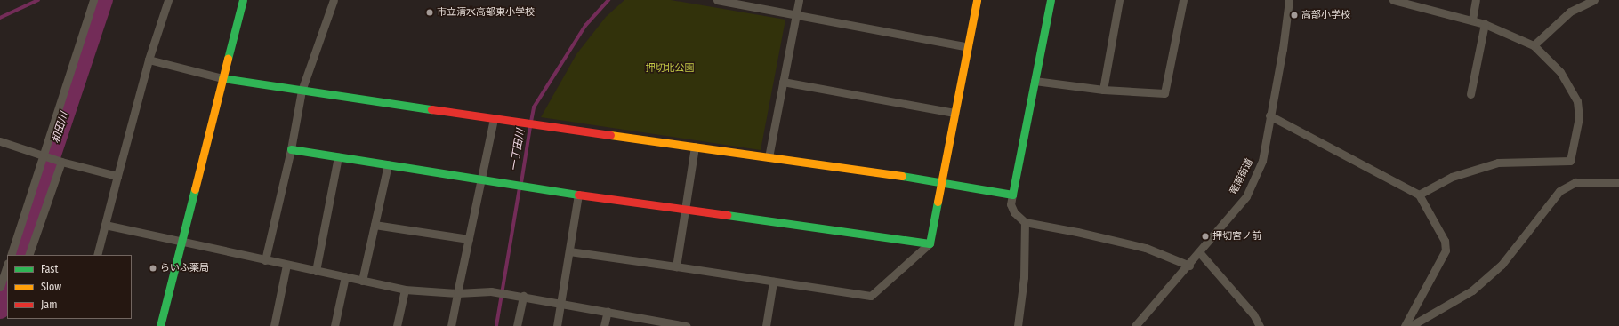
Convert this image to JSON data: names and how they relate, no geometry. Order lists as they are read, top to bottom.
{
  "streets": {
    "street": ["竜南街道"]
  },
  "water": ["和田川", "一丁田川"],
  "parks": ["押切北公園"],
  "places": [
    "市立清水高部東小学校",
    "高部小学校",
    "押切宮ノ前",
    "らいふ薬局"
  ],
  "legend": ["Fast", "Slow", "Jam"]
}
